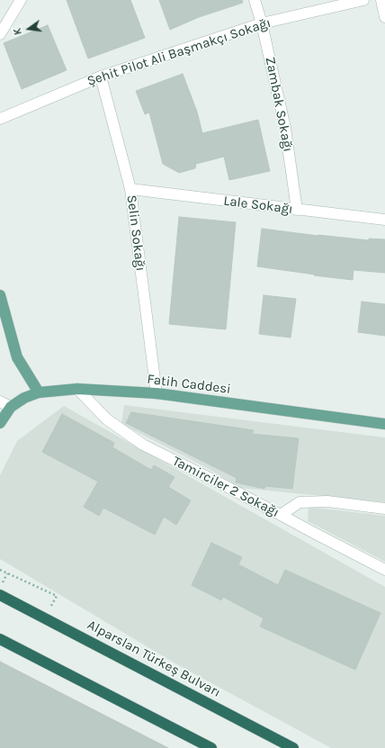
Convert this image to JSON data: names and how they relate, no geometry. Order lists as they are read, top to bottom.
{
  "streets": {
    "highway": ["Alparslan Türkeş Bulvarı"],
    "main road": ["Fatih Caddesi"],
    "street": [
      "Şehit Pilot Ali Başmakçı Sokağı",
      "Zambak Sokağı",
      "Lale Sokağı",
      "Selin Sokağı",
      "Tamirciler 2 Sokağı"
    ]
  },
  "crossings": [
    ["Şehit Pilot Ali Başmakçı Sokağı", "Zambak Sokağı"],
    ["Şehit Pilot Ali Başmakçı Sokağı", "Selin Sokağı"],
    ["Zambak Sokağı", "Lale Sokağı"],
    ["Lale Sokağı", "Selin Sokağı"],
    ["Selin Sokağı", "Fatih Caddesi"],
    ["Fatih Caddesi", "Tamirciler 2 Sokağı"]
  ],
  "north": "left"
}
